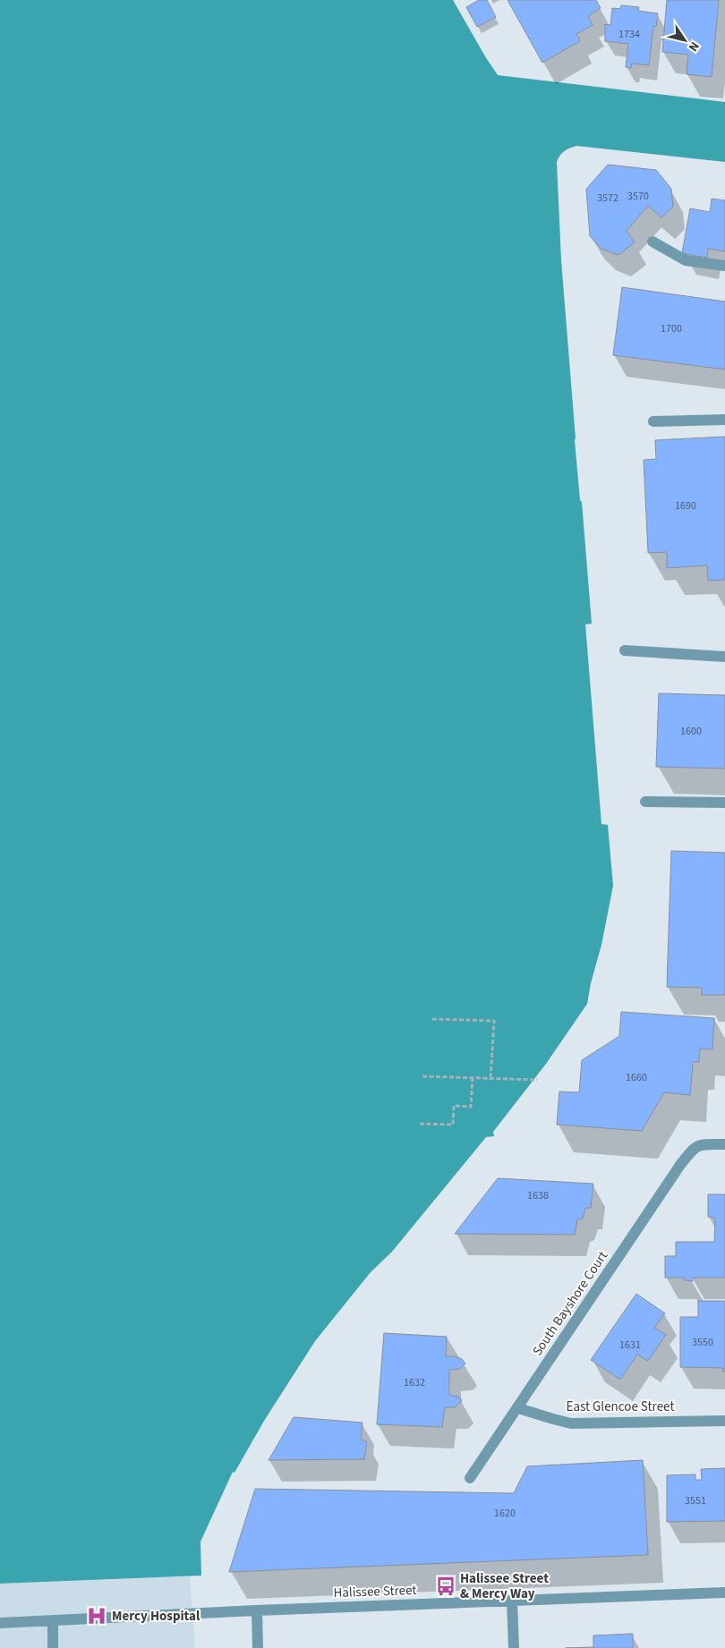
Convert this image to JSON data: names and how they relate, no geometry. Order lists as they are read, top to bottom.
{
  "streets": {
    "street": ["South Bayshore Court", "East Glencoe Street", "Halissee Street"]
  },
  "crossings": [
    ["South Bayshore Court", "East Glencoe Street"]
  ],
  "places": {
    "bus stop": ["Halissee Street & Mercy Way"],
    "hospital": ["Mercy Hospital"]
  },
  "house_numbers": [
    "1734",
    "3570",
    "3572",
    "1700",
    "1690",
    "1600",
    "1660",
    "1638",
    "3550",
    "1631",
    "1632",
    "3551",
    "1620"
  ],
  "north": "bottom right"
}
